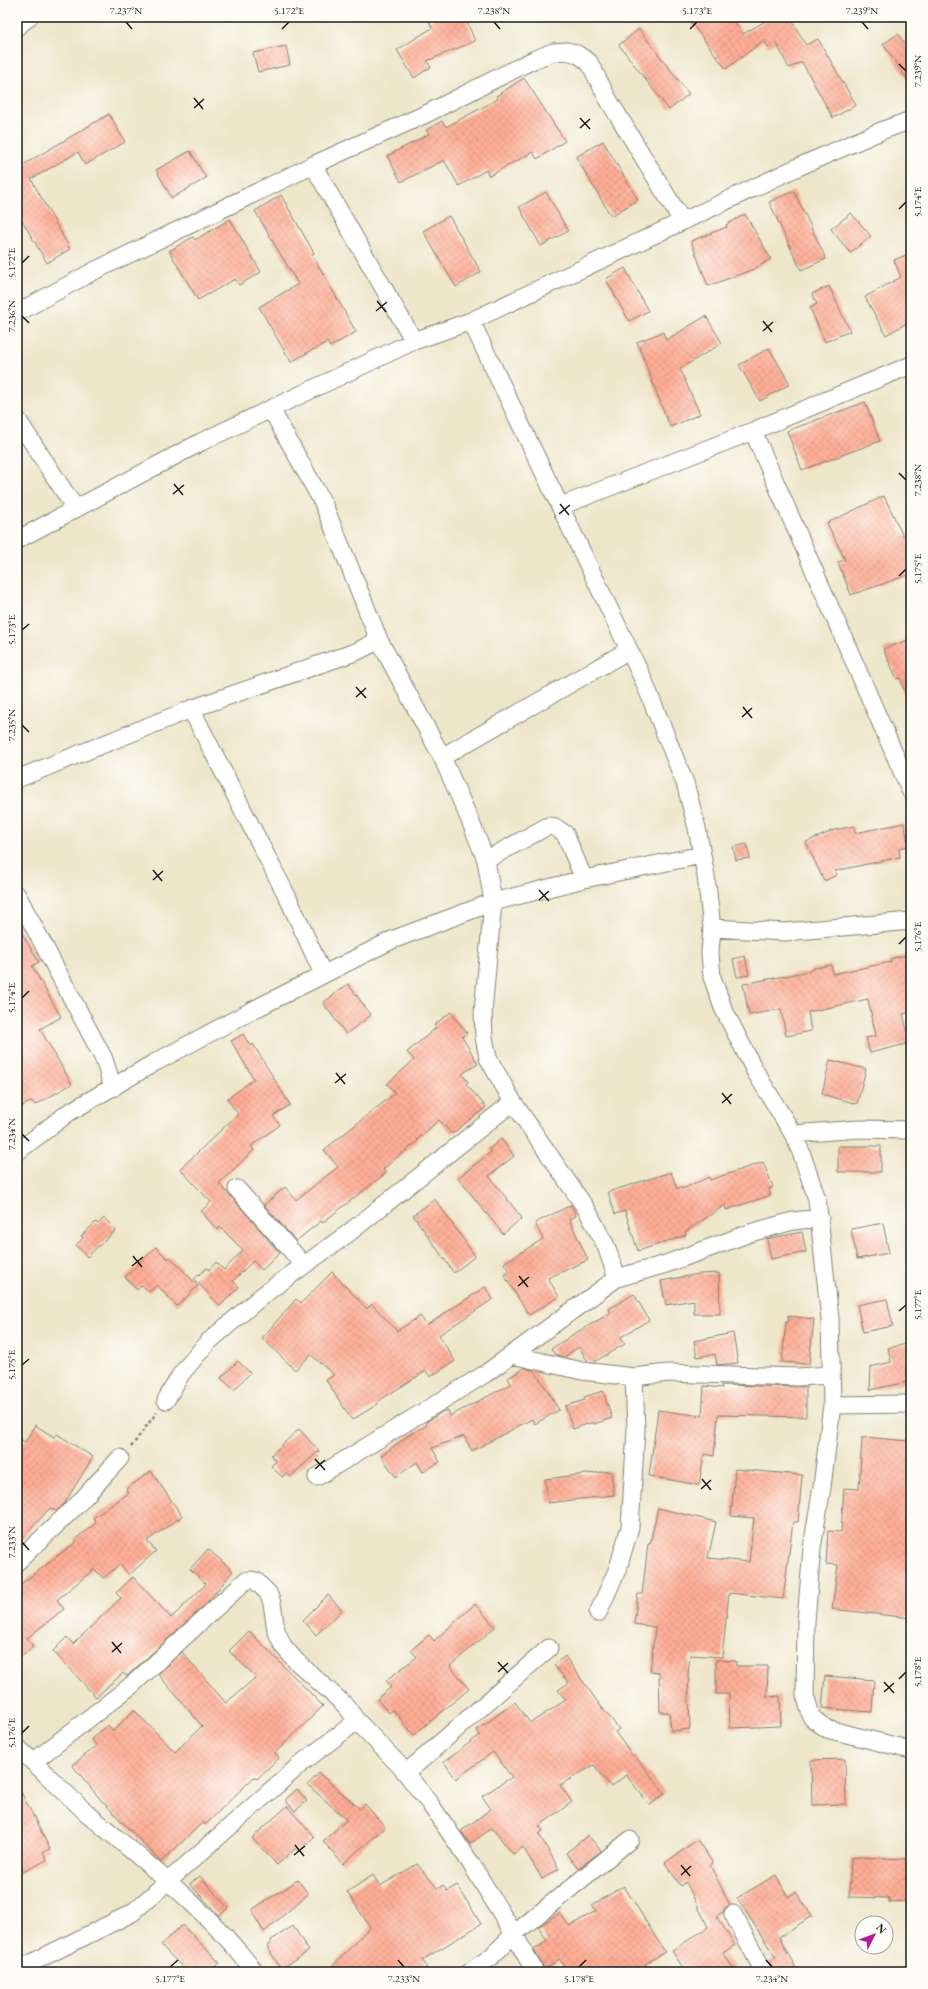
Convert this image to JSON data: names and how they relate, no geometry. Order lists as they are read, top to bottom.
{
  "north": "top right",
  "coordinates": [
    "7.237°N",
    "5.172°E",
    "7.238°N",
    "5.173°E",
    "7.239°N",
    "5.174°E",
    "7.236°N",
    "5.175°E",
    "7.235°N",
    "5.176°E",
    "7.234°N",
    "5.177°E",
    "7.233°N",
    "5.178°E"
  ]
}
